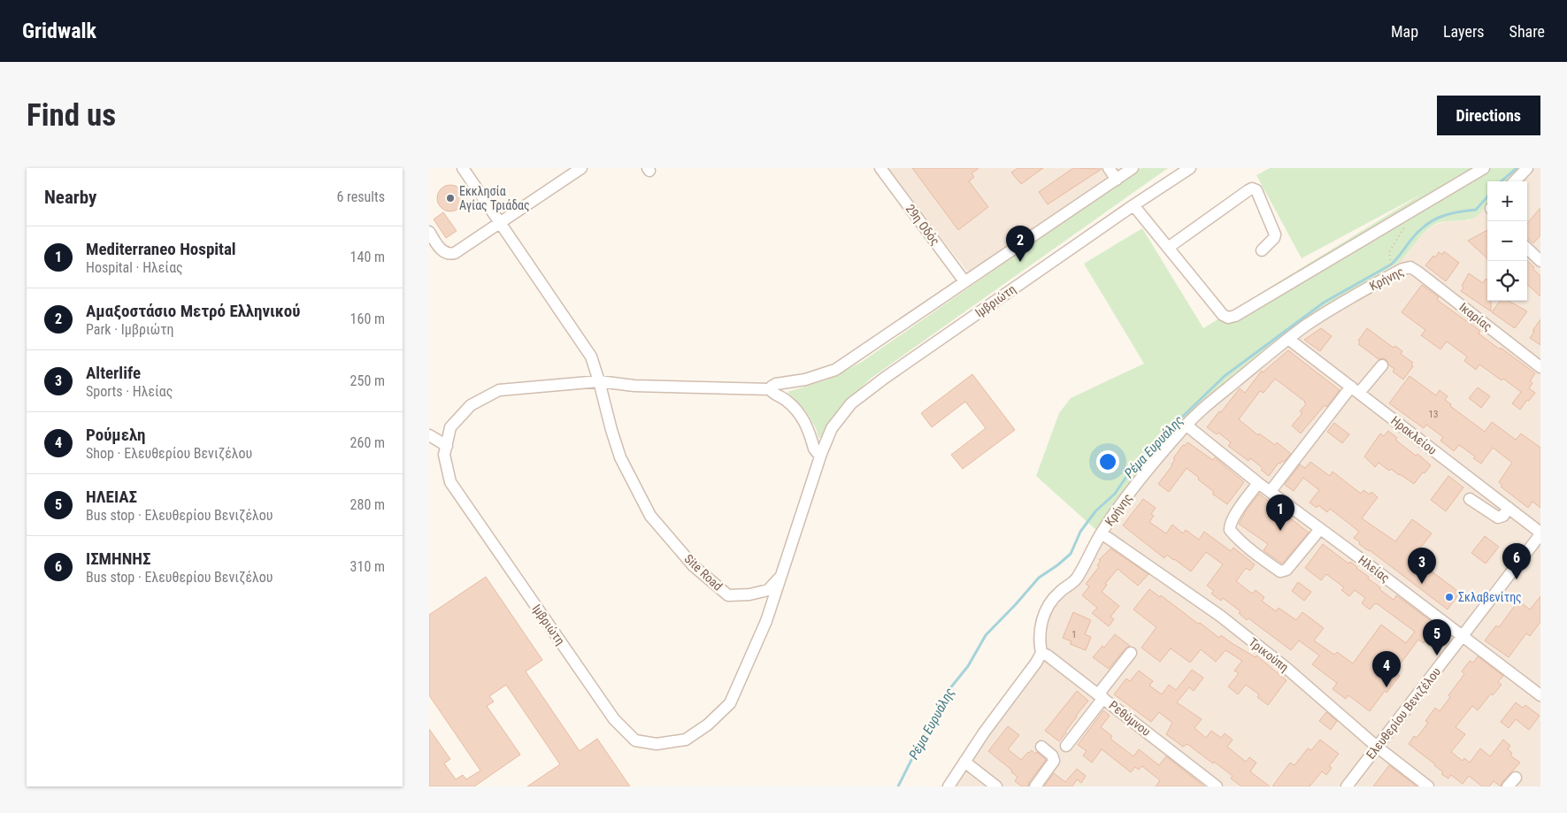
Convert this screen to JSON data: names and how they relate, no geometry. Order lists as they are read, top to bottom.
{
  "streets": {
    "street": [
      "29η Οδός",
      "Κρήνης",
      "Ιμβριώτη",
      "Ικαρίας",
      "Ηρακλείου",
      "Ηλείας",
      "Site Road",
      "Τρικούπη",
      "Ελευθερίου Βενιζέλου",
      "Ρεθύμνου"
    ]
  },
  "crossings": [
    ["Κρήνης", "Ικαρίας"],
    ["Κρήνης", "Ηρακλείου"],
    ["Κρήνης", "Ηλείας"],
    ["Κρήνης", "Τρικούπη"],
    ["Κρήνης", "Ρεθύμνου"],
    ["Ιμβριώτη", "Site Road"],
    ["Ηρακλείου", "Ελευθερίου Βενιζέλου"],
    ["Ηλείας", "Ελευθερίου Βενιζέλου"],
    ["Τρικούπη", "Ελευθερίου Βενιζέλου"]
  ],
  "water": ["Ρέμα Ευρυάλης"],
  "places": ["Εκκλησία Αγίας Τριάδας", "Σκλαβενίτης"],
  "house_numbers": ["13", "1"],
  "page": {
    "header": "Gridwalk",
    "nav": ["Map", "Layers", "Share"],
    "buttons": "Directions",
    "title": "Find us",
    "heading": ["Nearby", "6 results"],
    "map_buttons": ["+", "−"],
    "list": [
      {
        "mark": "1",
        "name": "Mediterraneo Hospital",
        "note": "Hospital · Ηλείας",
        "value": "140 m"
      },
      {
        "mark": "2",
        "name": "Αμαξοστάσιο Μετρό Ελληνικού",
        "note": "Park · Ιμβριώτη",
        "value": "160 m"
      },
      {
        "mark": "3",
        "name": "Alterlife",
        "note": "Sports · Ηλείας",
        "value": "250 m"
      },
      {
        "mark": "4",
        "name": "Ρούμελη",
        "note": "Shop · Ελευθερίου Βενιζέλου",
        "value": "260 m"
      },
      {
        "mark": "5",
        "name": "ΗΛΕΙΑΣ",
        "note": "Bus stop · Ελευθερίου Βενιζέλου",
        "value": "280 m"
      },
      {
        "mark": "6",
        "name": "ΙΣΜΗΝΗΣ",
        "note": "Bus stop · Ελευθερίου Βενιζέλου",
        "value": "310 m"
      }
    ],
    "pins": [
      "2",
      "1",
      "6",
      "3",
      "5",
      "4"
    ]
  }
}
